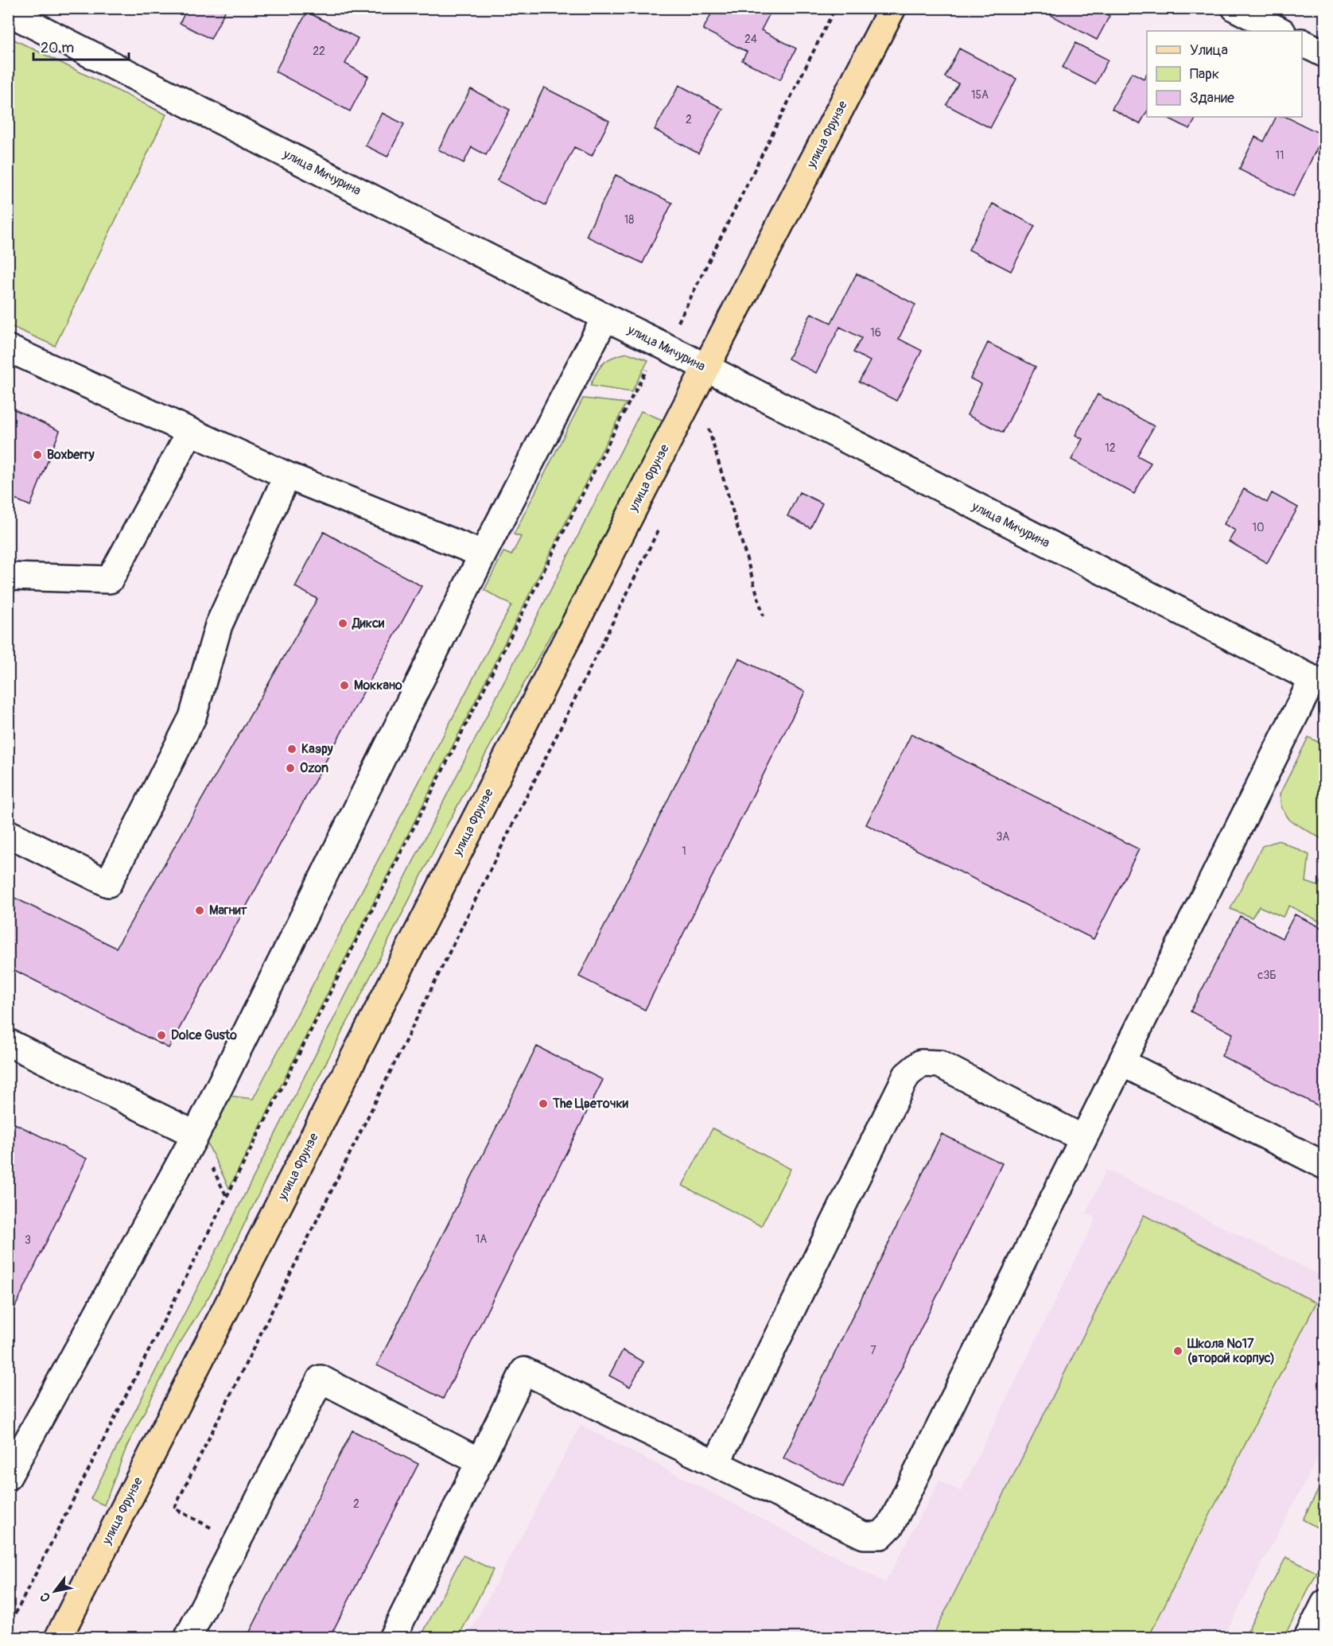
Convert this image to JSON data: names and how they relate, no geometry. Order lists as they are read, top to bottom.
{
  "streets": {
    "main road": ["улица Фрунзе"],
    "street": ["улица Мичурина"]
  },
  "crossings": [
    ["улица Фрунзе", "улица Мичурина"]
  ],
  "places": [
    "Boxberry",
    "Дикси",
    "Моккано",
    "Каэру",
    "Ozon",
    "Магнит",
    "Dolce Gusto",
    "The Цветочки",
    "Школа №17 (второй корпус)"
  ],
  "house_numbers": [
    "24",
    "22",
    "15А",
    "2",
    "11",
    "18",
    "16",
    "12",
    "10",
    "3А",
    "1",
    "с3Б",
    "1А",
    "3",
    "7",
    "2"
  ],
  "legend": ["Улица", "Парк", "Здание"],
  "scale_bar": "20 m",
  "north": "bottom left"
}
